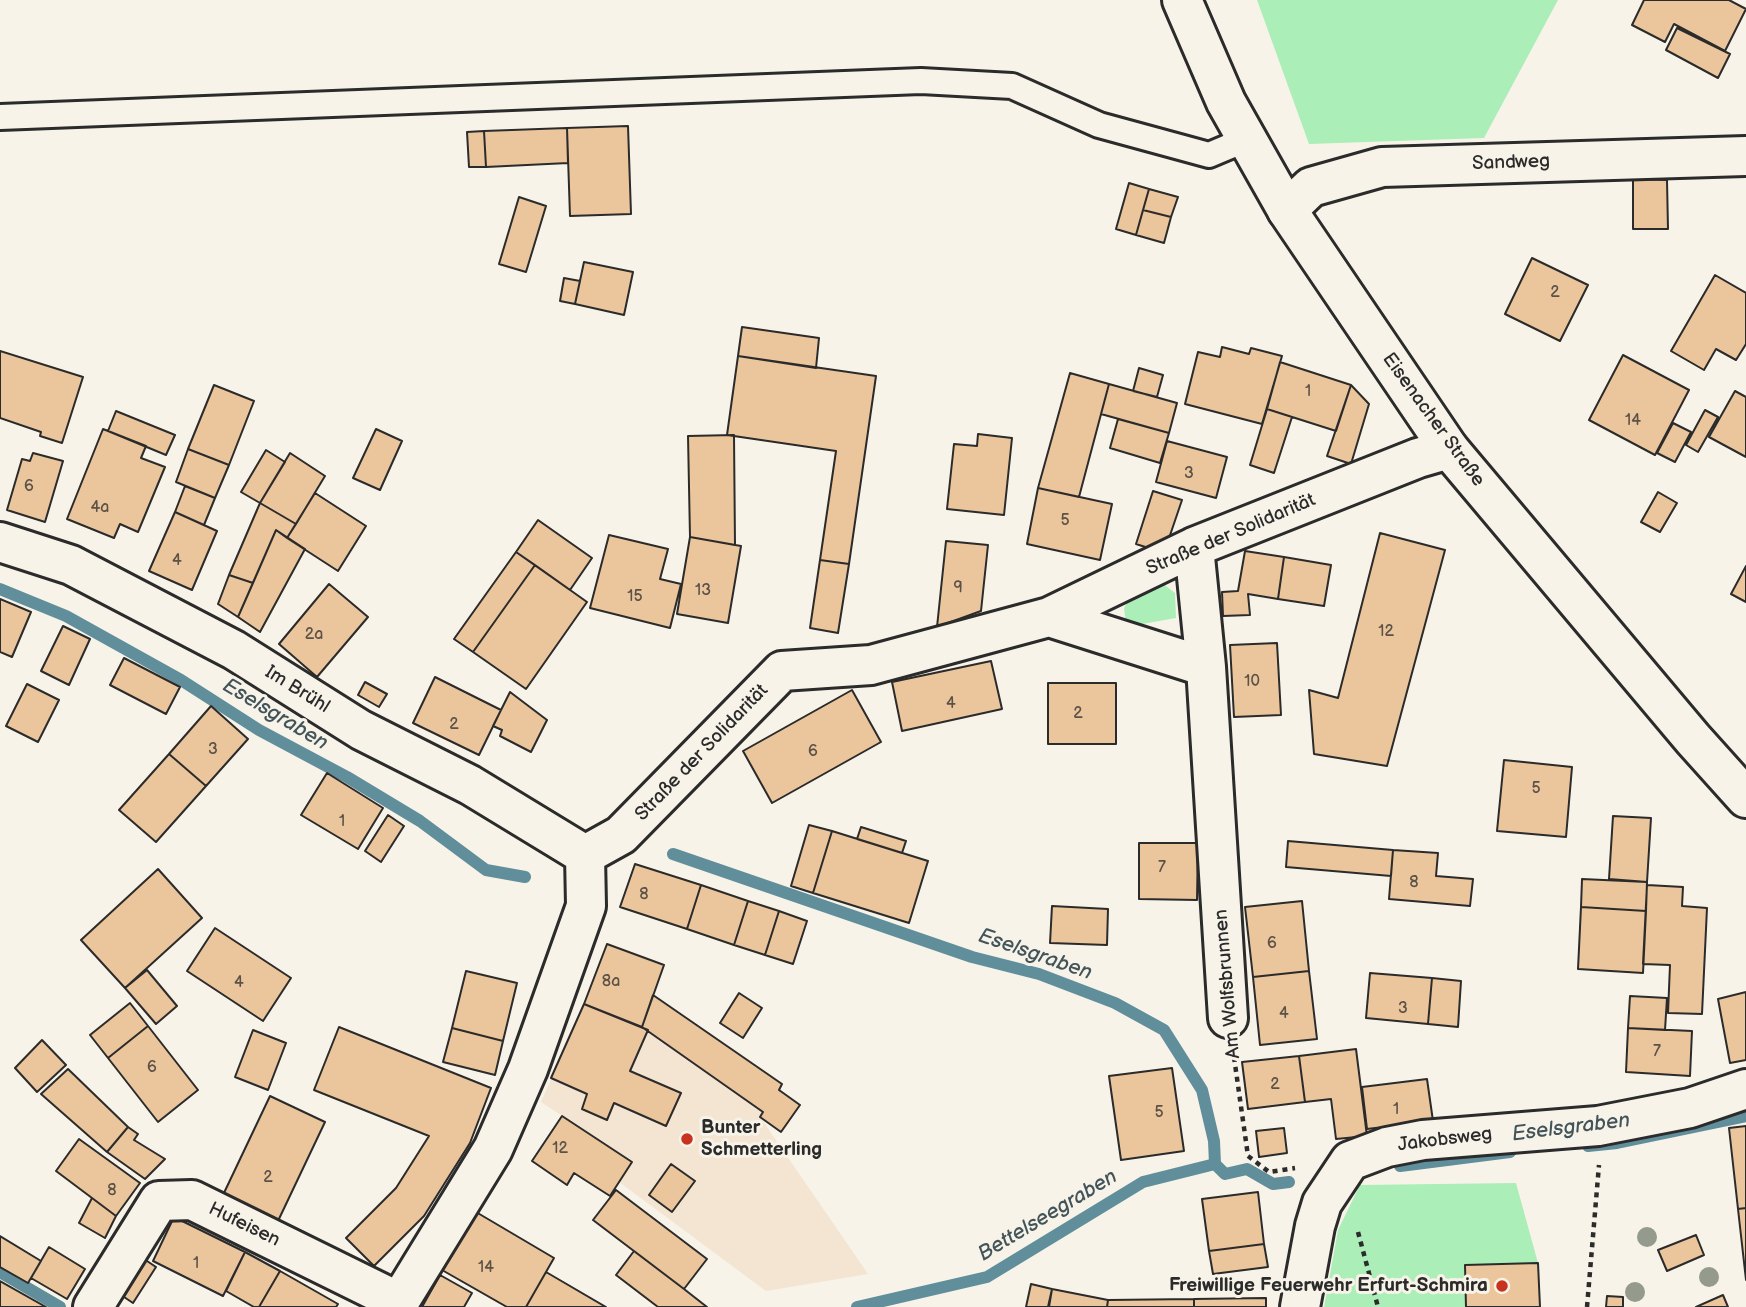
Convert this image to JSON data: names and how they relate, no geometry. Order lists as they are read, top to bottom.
{
  "streets": {
    "street": [
      "Sandweg",
      "Eisenacher Straße",
      "Straße der Solidarität",
      "Im Brühl",
      "Am Wolfsbrunnen",
      "Jakobsweg",
      "Hufeisen"
    ]
  },
  "crossings": [
    ["Sandweg", "Eisenacher Straße"],
    ["Eisenacher Straße", "Straße der Solidarität"],
    ["Straße der Solidarität", "Im Brühl"],
    ["Straße der Solidarität", "Am Wolfsbrunnen"],
    ["Am Wolfsbrunnen", "Jakobsweg"]
  ],
  "water": ["Eselsgraben", "Bettelseegraben"],
  "places": ["Bunter Schmetterling", "Freiwillige Feuerwehr Erfurt-Schmira"],
  "house_numbers": [
    "2",
    "1",
    "14",
    "3",
    "6",
    "4a",
    "5",
    "4",
    "9",
    "13",
    "15",
    "12",
    "2a",
    "10",
    "4",
    "2",
    "2",
    "3",
    "6",
    "5",
    "1",
    "7",
    "8",
    "8",
    "6",
    "8a",
    "4",
    "3",
    "4",
    "7",
    "6",
    "2",
    "1",
    "5",
    "12",
    "2",
    "8",
    "1",
    "14"
  ]
}
